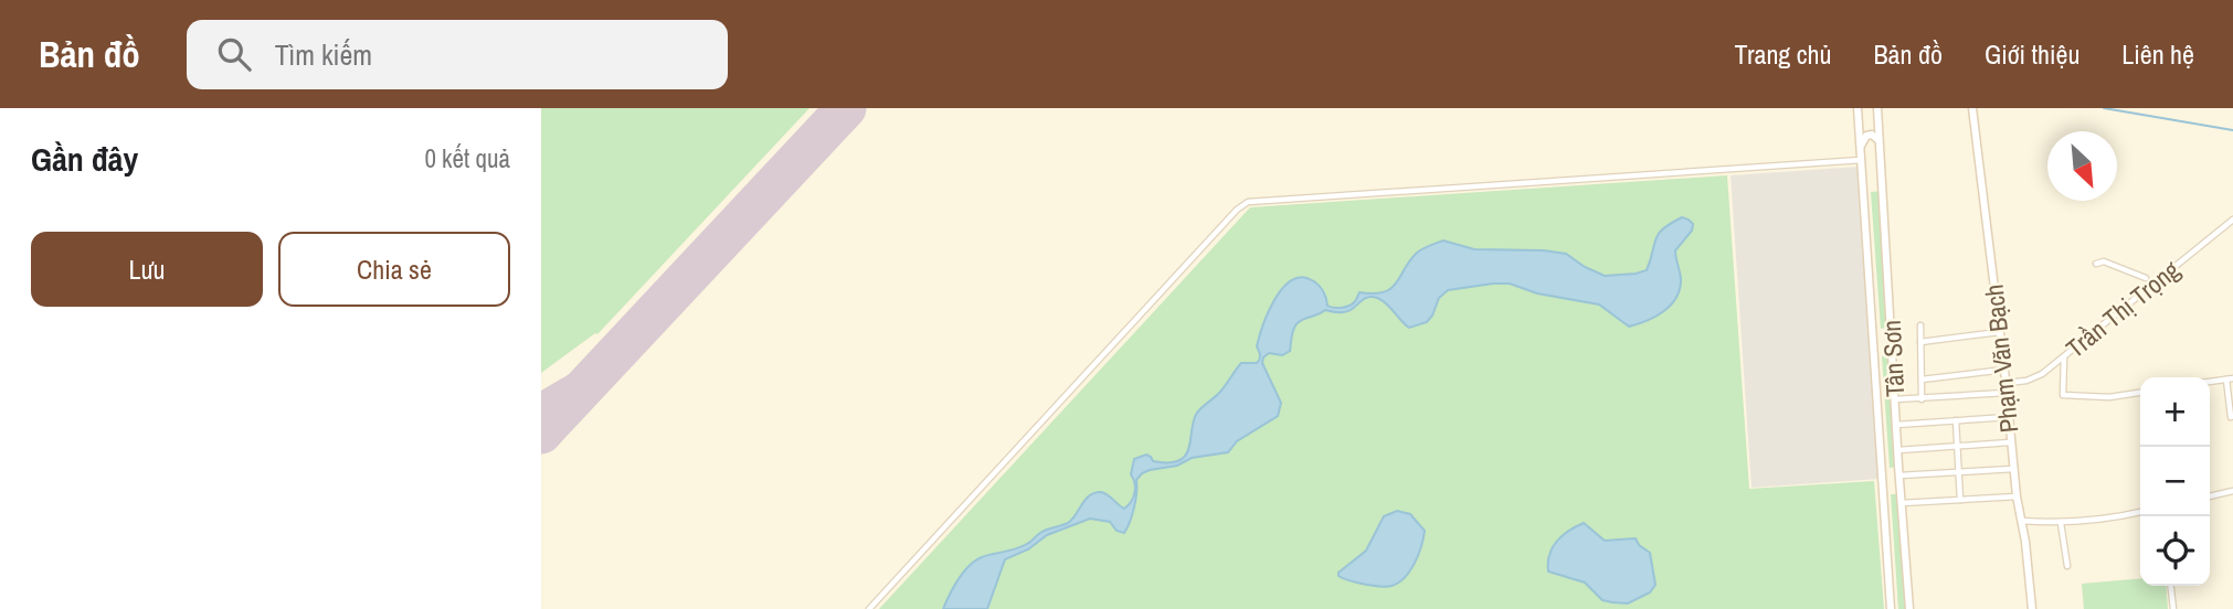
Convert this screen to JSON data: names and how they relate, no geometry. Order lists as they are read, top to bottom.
{
  "streets": {
    "street": ["Trần Thị Trọng", "Tân Sơn", "Phạm Văn Bạch"]
  },
  "crossings": [
    ["Trần Thị Trọng", "Phạm Văn Bạch"]
  ],
  "north": "bottom right",
  "page": {
    "header": "Bản đồ",
    "search": "Tìm kiếm",
    "nav": [
      "Trang chủ",
      "Bản đồ",
      "Giới thiệu",
      "Liên hệ"
    ],
    "heading": ["Gần đây", "0 kết quả"],
    "buttons": ["Lưu", "Chia sẻ"],
    "map_buttons": ["+", "−"]
  }
}
